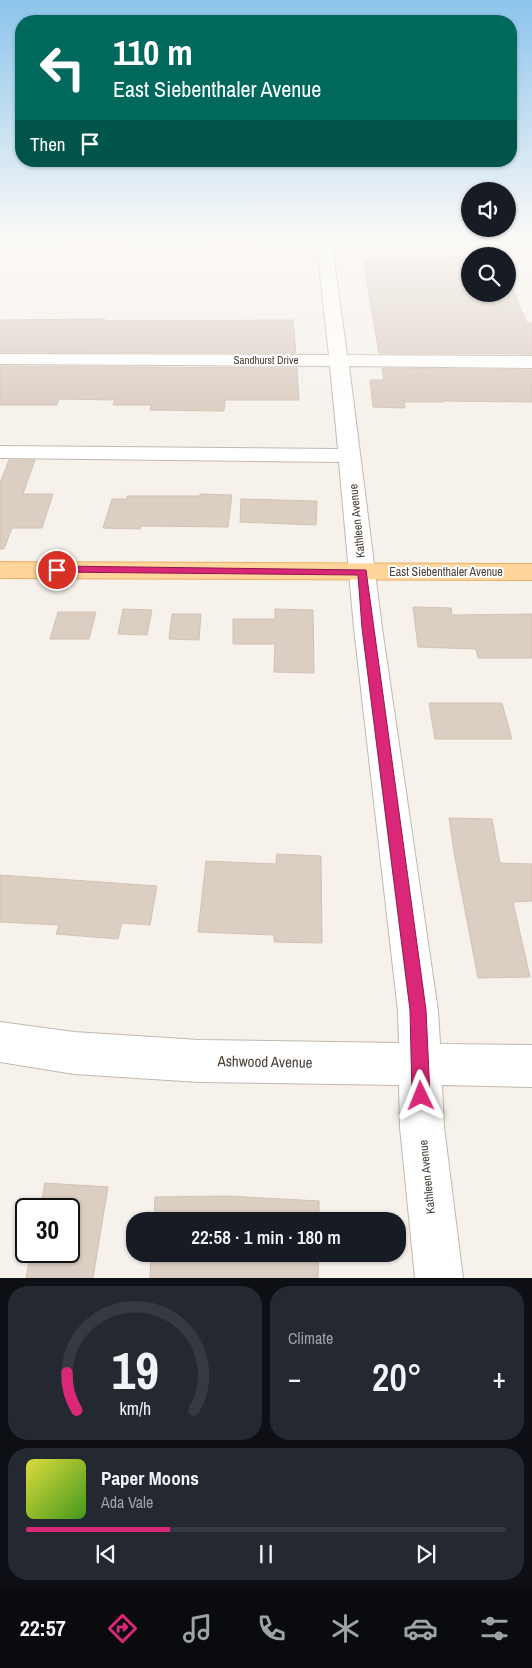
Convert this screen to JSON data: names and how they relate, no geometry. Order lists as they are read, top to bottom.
{
  "streets": {
    "main road": ["East Siebenthaler Avenue"],
    "street": ["Sandhurst Drive", "Kathleen Avenue", "Ashwood Avenue"]
  },
  "crossings": [
    ["Sandhurst Drive", "Kathleen Avenue"],
    ["Kathleen Avenue", "East Siebenthaler Avenue"],
    ["Kathleen Avenue", "Ashwood Avenue"]
  ],
  "page": {
    "turn": ["110 m", "East Siebenthaler Avenue"],
    "then": "Then",
    "limit": "30",
    "trip": "22:58 · 1 min · 180 m",
    "tile": "Climate",
    "heat": ["−", "20°", "+"],
    "song": ["Paper Moons", "Ada Vale"],
    "tabs": "22:57",
    "gauge": ["19", "km/h"]
  }
}
